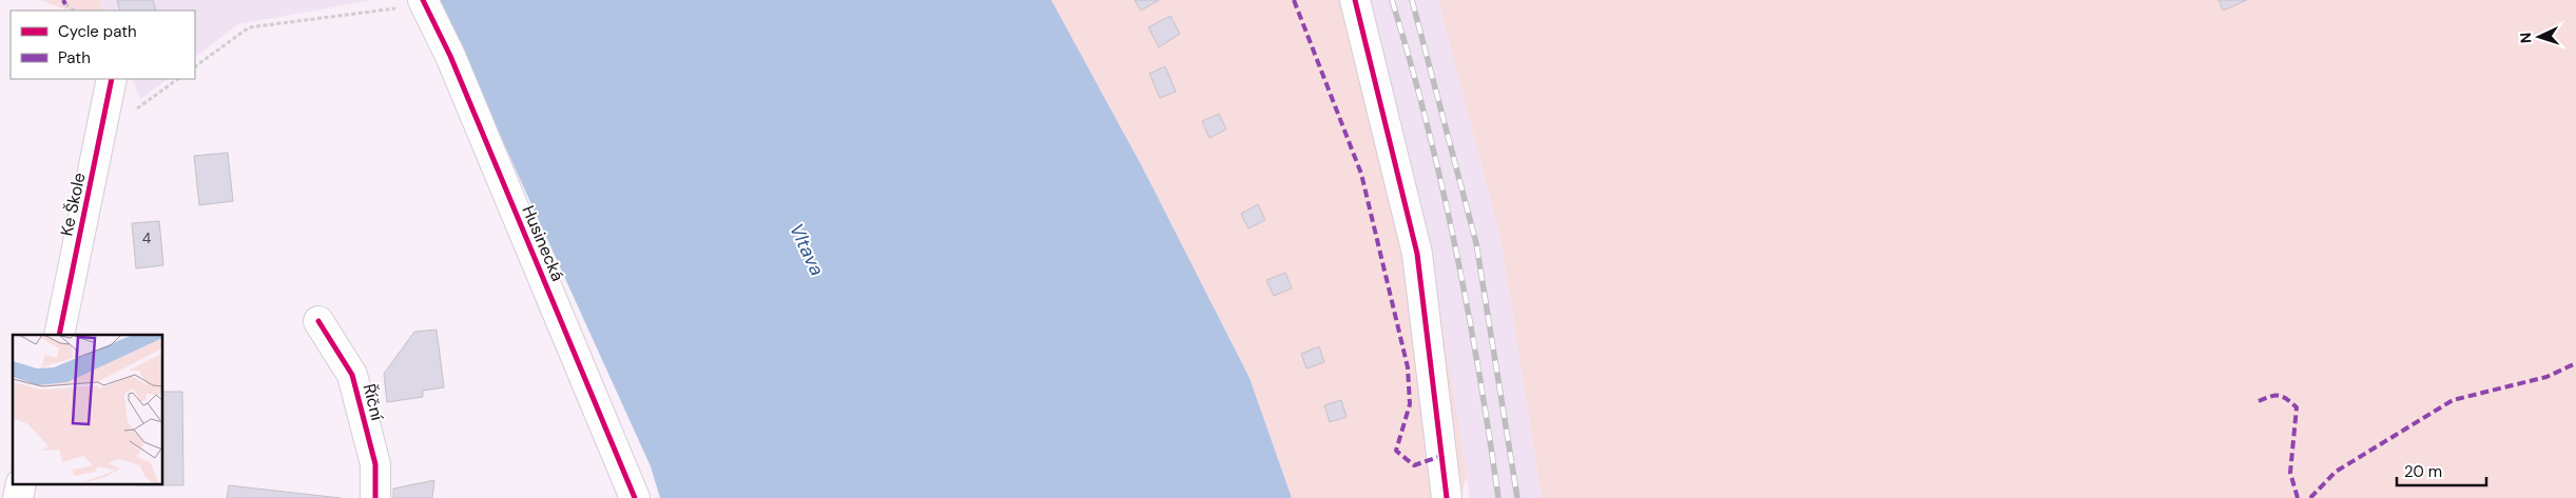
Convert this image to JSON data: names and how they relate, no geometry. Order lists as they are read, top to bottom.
{
  "streets": {
    "street": ["Ke Škole", "Husinecká", "Říční"]
  },
  "water": ["Vltava"],
  "house_numbers": ["4"],
  "legend": ["Cycle path", "Path"],
  "scale_bar": "20 m",
  "north": "left"
}
